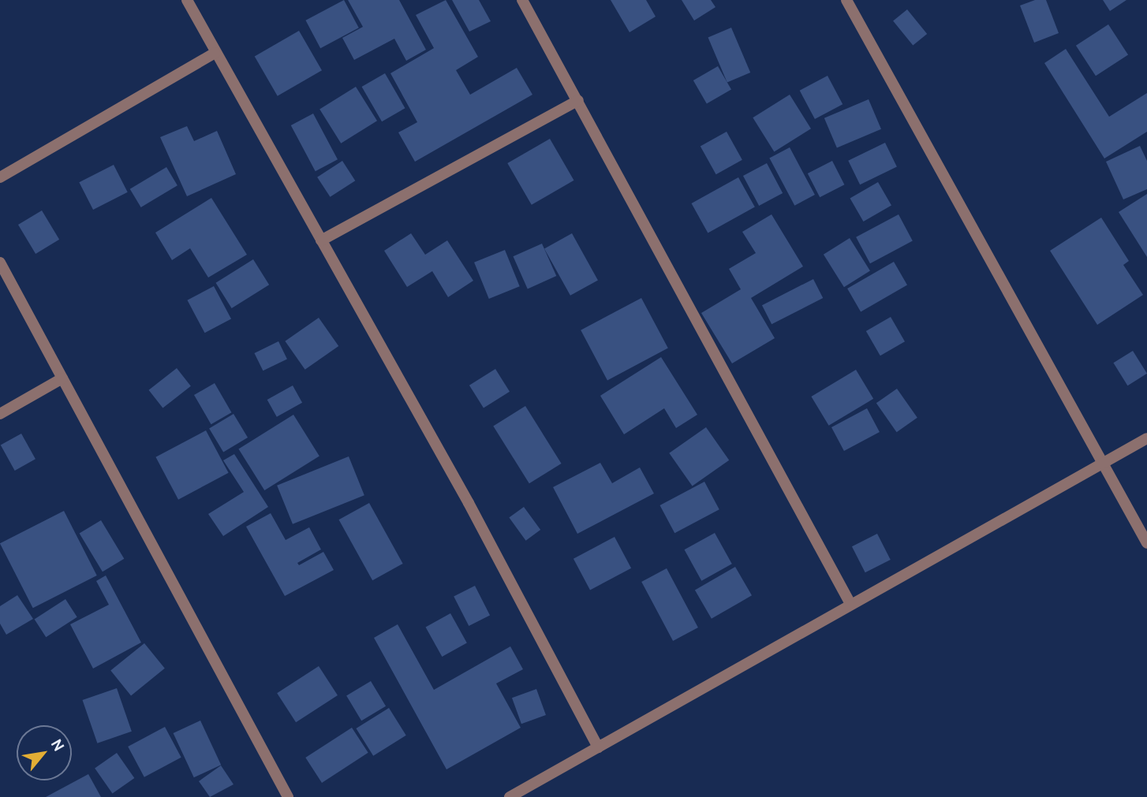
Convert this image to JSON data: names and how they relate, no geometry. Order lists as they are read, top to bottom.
{
  "north": "top right"
}
